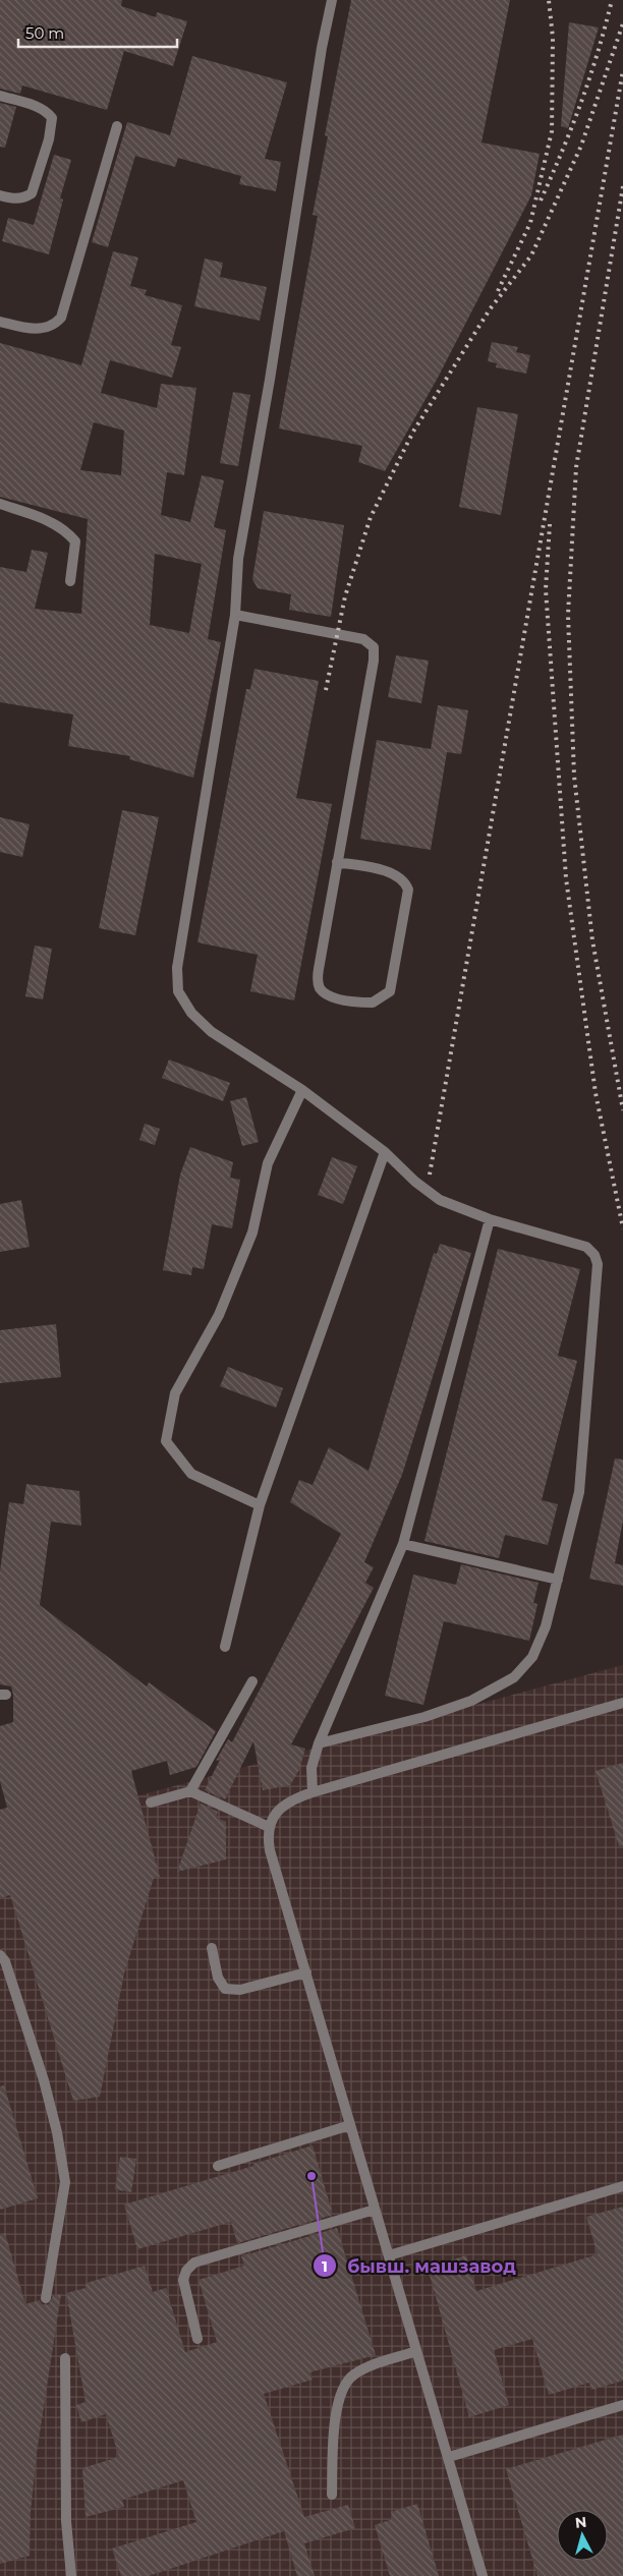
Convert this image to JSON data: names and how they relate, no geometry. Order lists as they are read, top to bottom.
{
  "places": ["бывш. машзавод"],
  "scale_bar": "50 m",
  "north": "top"
}
